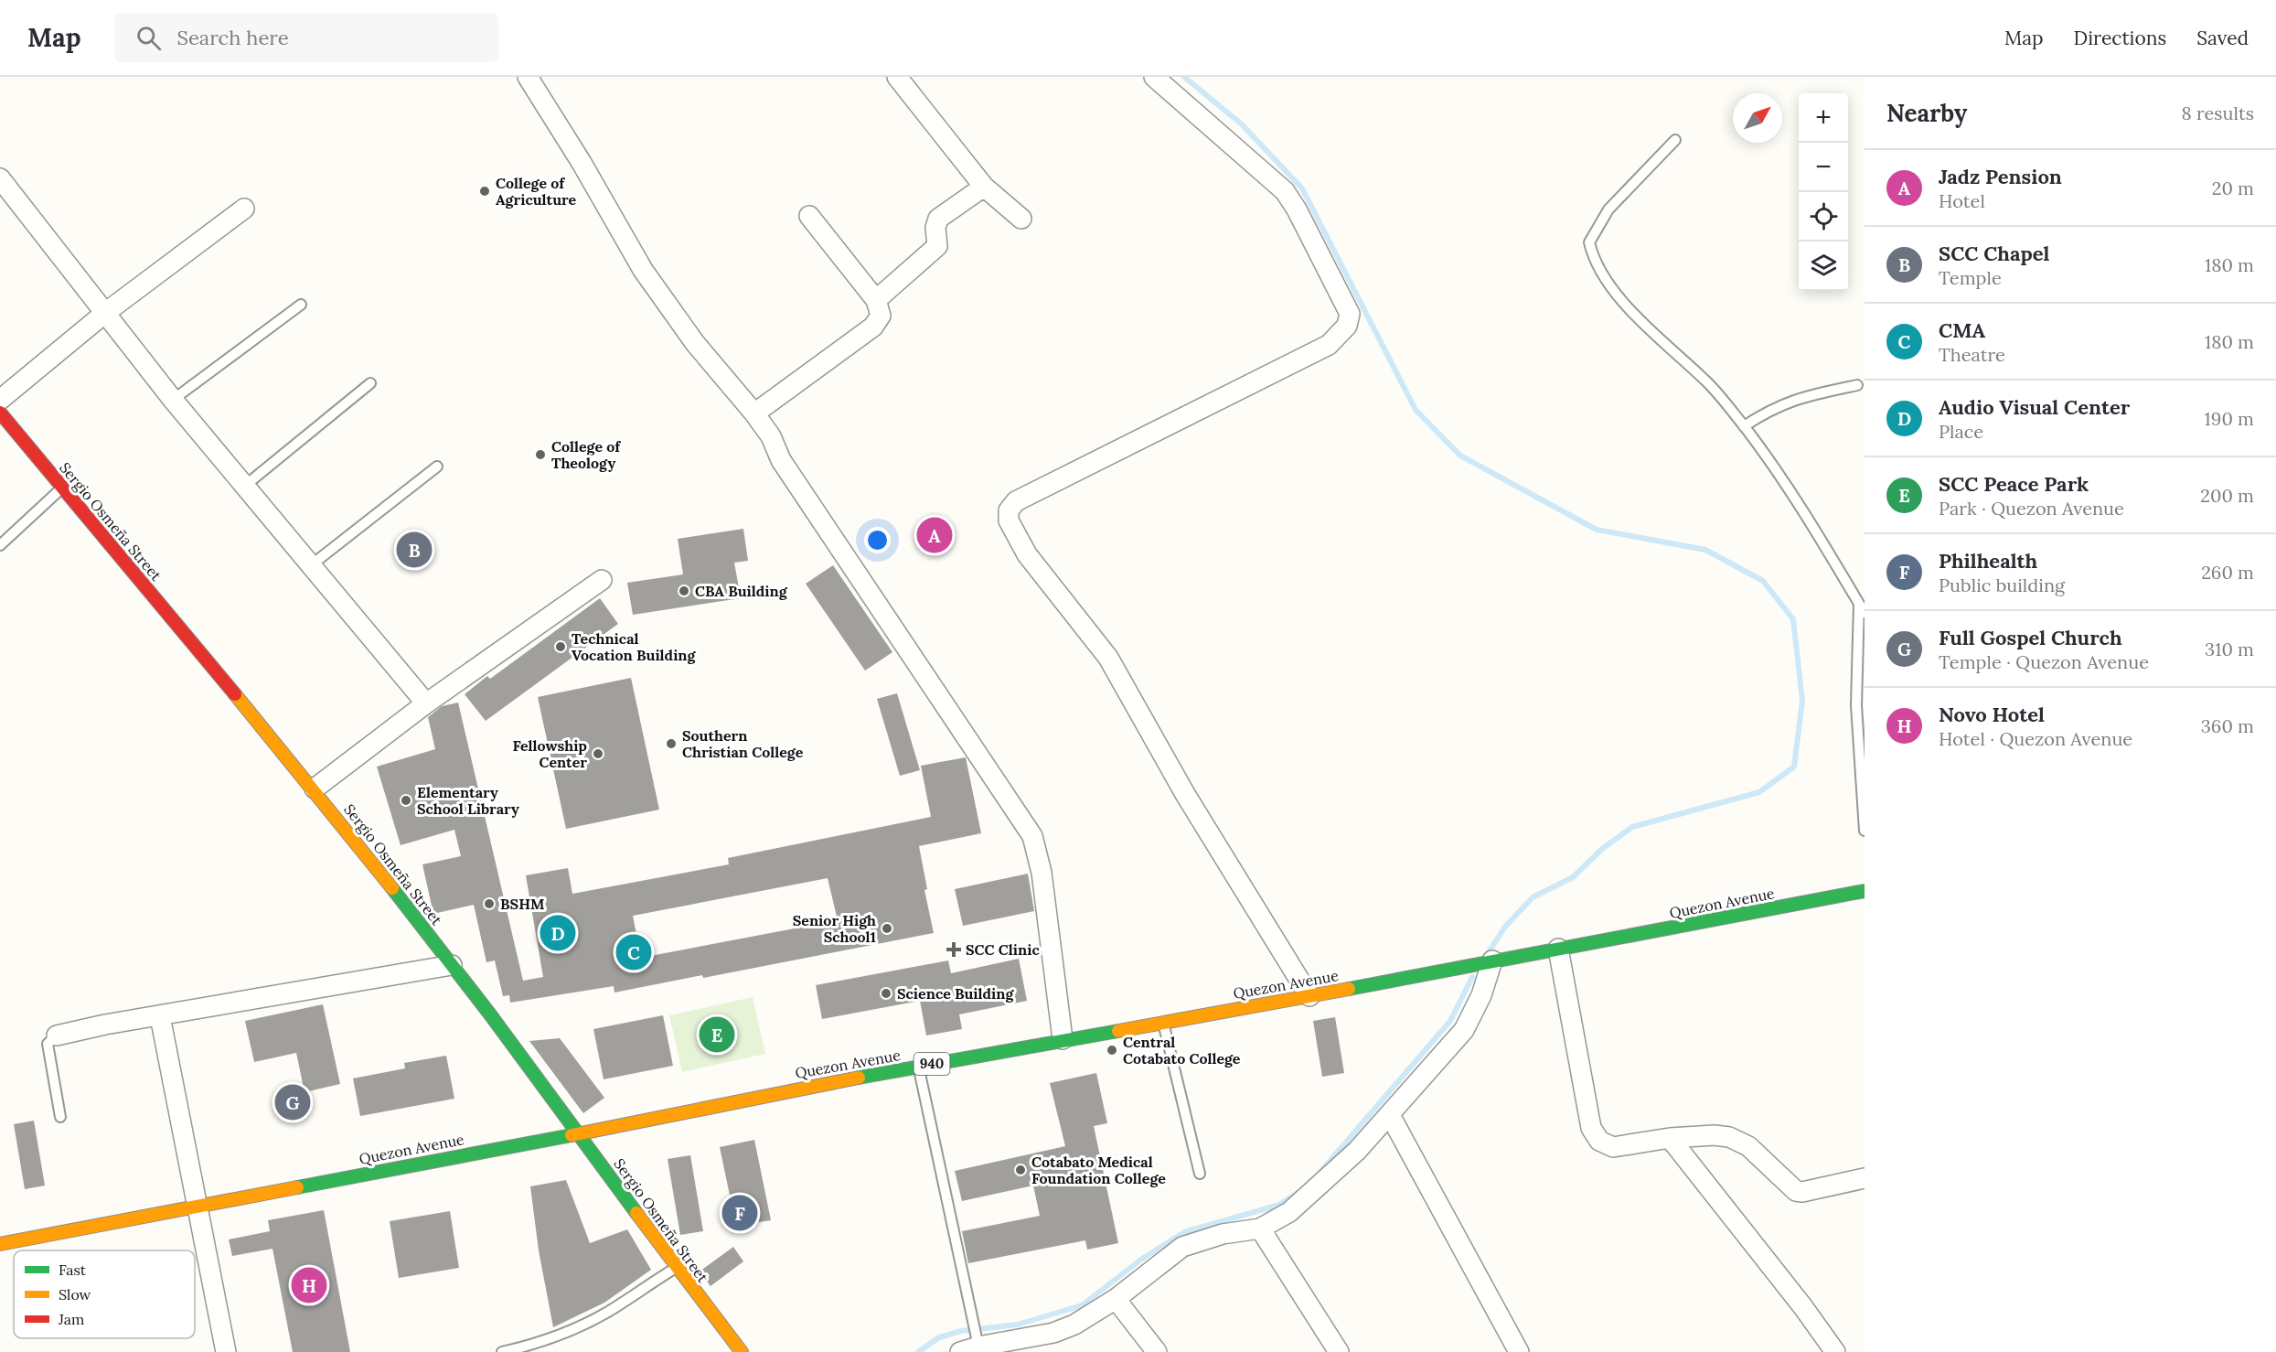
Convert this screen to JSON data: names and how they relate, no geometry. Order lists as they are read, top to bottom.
{
  "streets": {
    "main road": ["Sergio Osmeña Street", "Quezon Avenue", "940"]
  },
  "crossings": [
    ["Sergio Osmeña Street", "Quezon Avenue"]
  ],
  "places": {
    "other": [
      "College of Agriculture",
      "College of Theology",
      "CBA Building",
      "Technical Vocation Building",
      "Southern Christian College",
      "Fellowship Center",
      "Elementary School Library",
      "BSHM",
      "Senior High School1",
      "Science Building",
      "Central Cotabato College",
      "Cotabato Medical Foundation College"
    ],
    "health": ["SCC Clinic"]
  },
  "legend": ["Fast", "Slow", "Jam"],
  "north": "top right",
  "page": {
    "header": "Map",
    "search": "Search here",
    "nav": ["Map", "Directions", "Saved"],
    "heading": ["Nearby", "8 results"],
    "map_buttons": ["+", "−"],
    "list": [
      {
        "mark": "A",
        "name": "Jadz Pension",
        "note": "Hotel",
        "value": "20 m"
      },
      {
        "mark": "B",
        "name": "SCC Chapel",
        "note": "Temple",
        "value": "180 m"
      },
      {
        "mark": "C",
        "name": "CMA",
        "note": "Theatre",
        "value": "180 m"
      },
      {
        "mark": "D",
        "name": "Audio Visual Center",
        "note": "Place",
        "value": "190 m"
      },
      {
        "mark": "E",
        "name": "SCC Peace Park",
        "note": "Park · Quezon Avenue",
        "value": "200 m"
      },
      {
        "mark": "F",
        "name": "Philhealth",
        "note": "Public building",
        "value": "260 m"
      },
      {
        "mark": "G",
        "name": "Full Gospel Church",
        "note": "Temple · Quezon Avenue",
        "value": "310 m"
      },
      {
        "mark": "H",
        "name": "Novo Hotel",
        "note": "Hotel · Quezon Avenue",
        "value": "360 m"
      }
    ],
    "pins": [
      "A",
      "B",
      "D",
      "C",
      "E",
      "G",
      "F",
      "H"
    ]
  }
}
